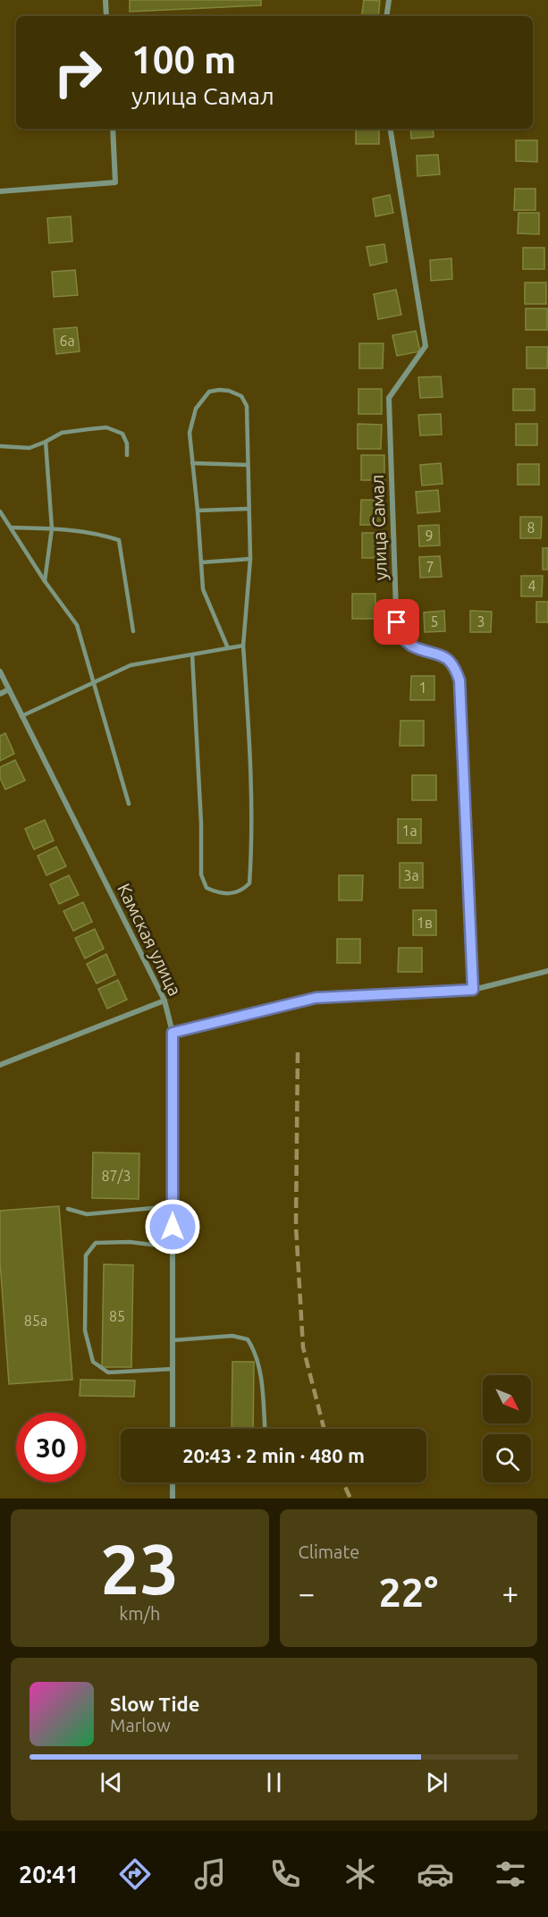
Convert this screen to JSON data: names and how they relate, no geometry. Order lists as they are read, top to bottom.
{
  "streets": {
    "street": ["улица Самал", "Камская улица"]
  },
  "house_numbers": [
    "6а",
    "8",
    "9",
    "7",
    "4",
    "5",
    "3",
    "1",
    "1а",
    "3а",
    "1в",
    "87/3",
    "85",
    "85а"
  ],
  "north": "bottom right",
  "page": {
    "turn": ["100 m", "улица Самал"],
    "limit": "30",
    "trip": "20:43 · 2 min · 480 m",
    "tile": [
      ["23", "km/h"],
      "Climate"
    ],
    "heat": ["−", "22°", "+"],
    "song": ["Slow Tide", "Marlow"],
    "tabs": "20:41"
  }
}
